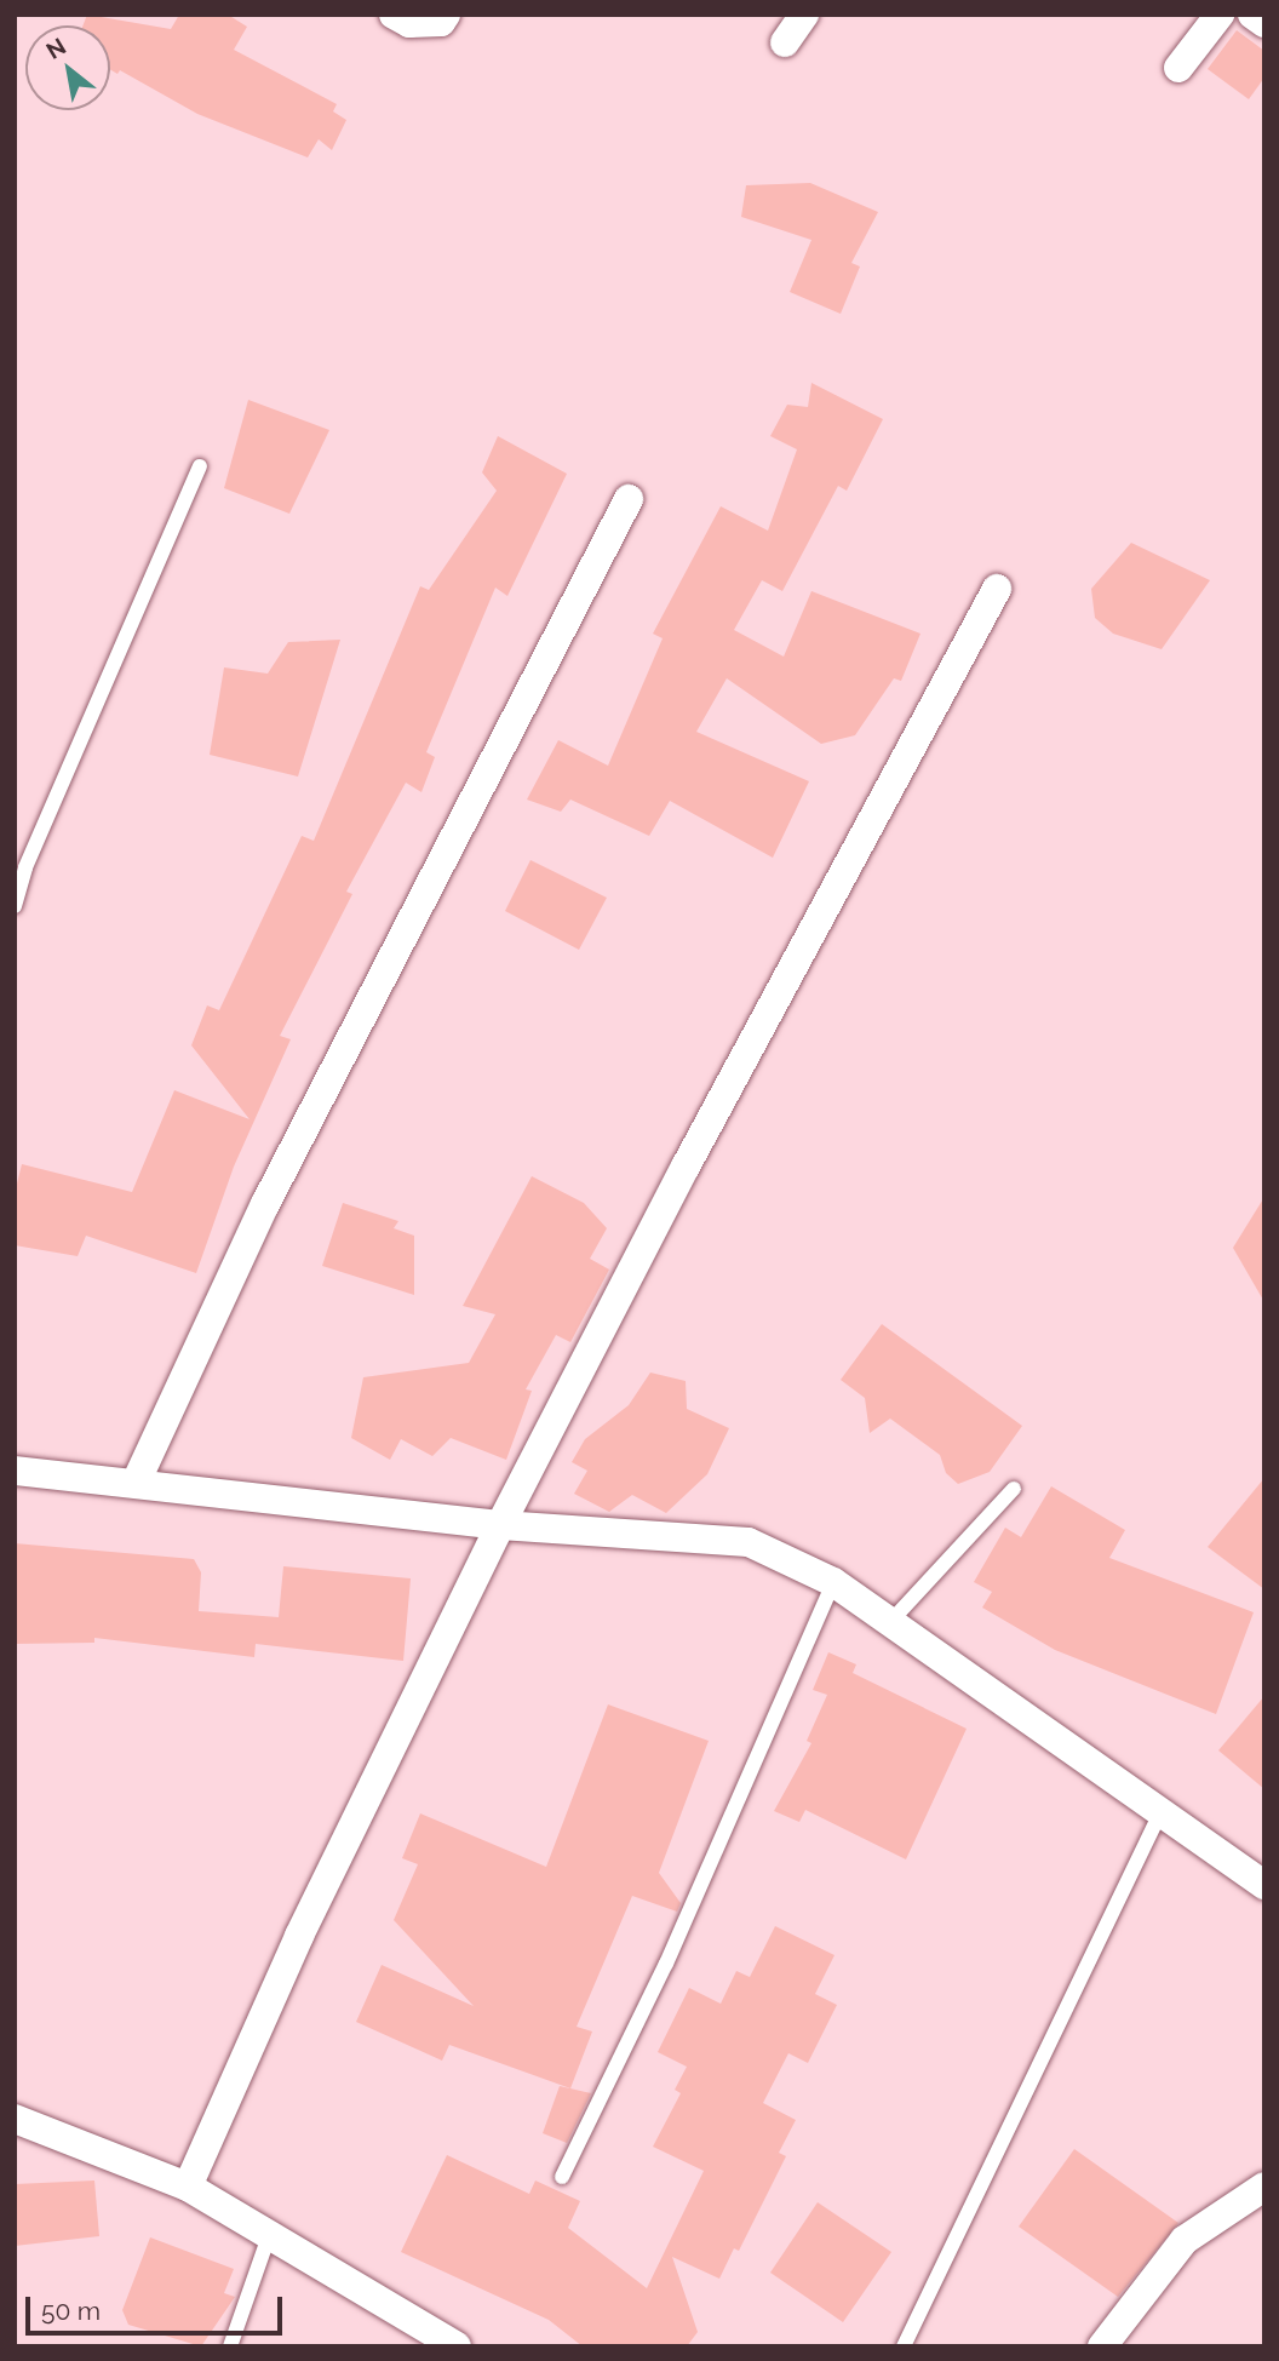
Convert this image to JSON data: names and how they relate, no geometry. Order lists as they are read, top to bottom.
{
  "scale_bar": "50 m",
  "north": "top left"
}
